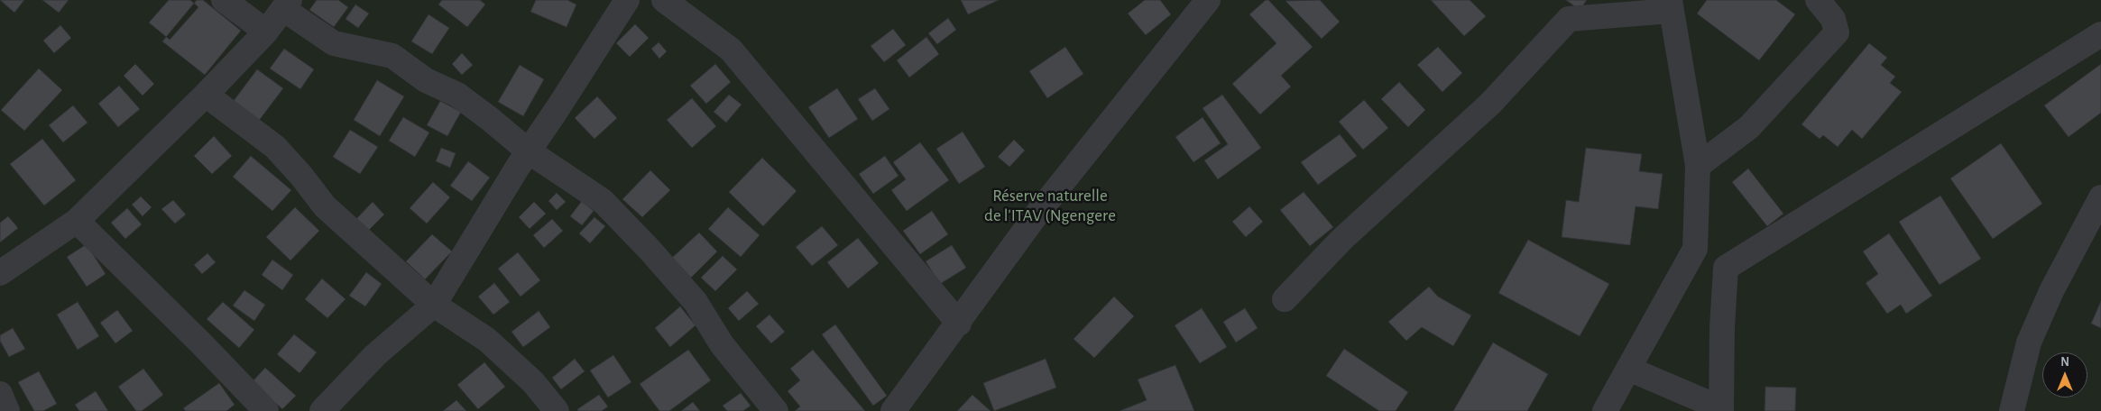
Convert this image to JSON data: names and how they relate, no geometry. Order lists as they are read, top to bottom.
{
  "parks": ["Réserve naturelle de l'ITAV (Ngengere"],
  "north": "top"
}
